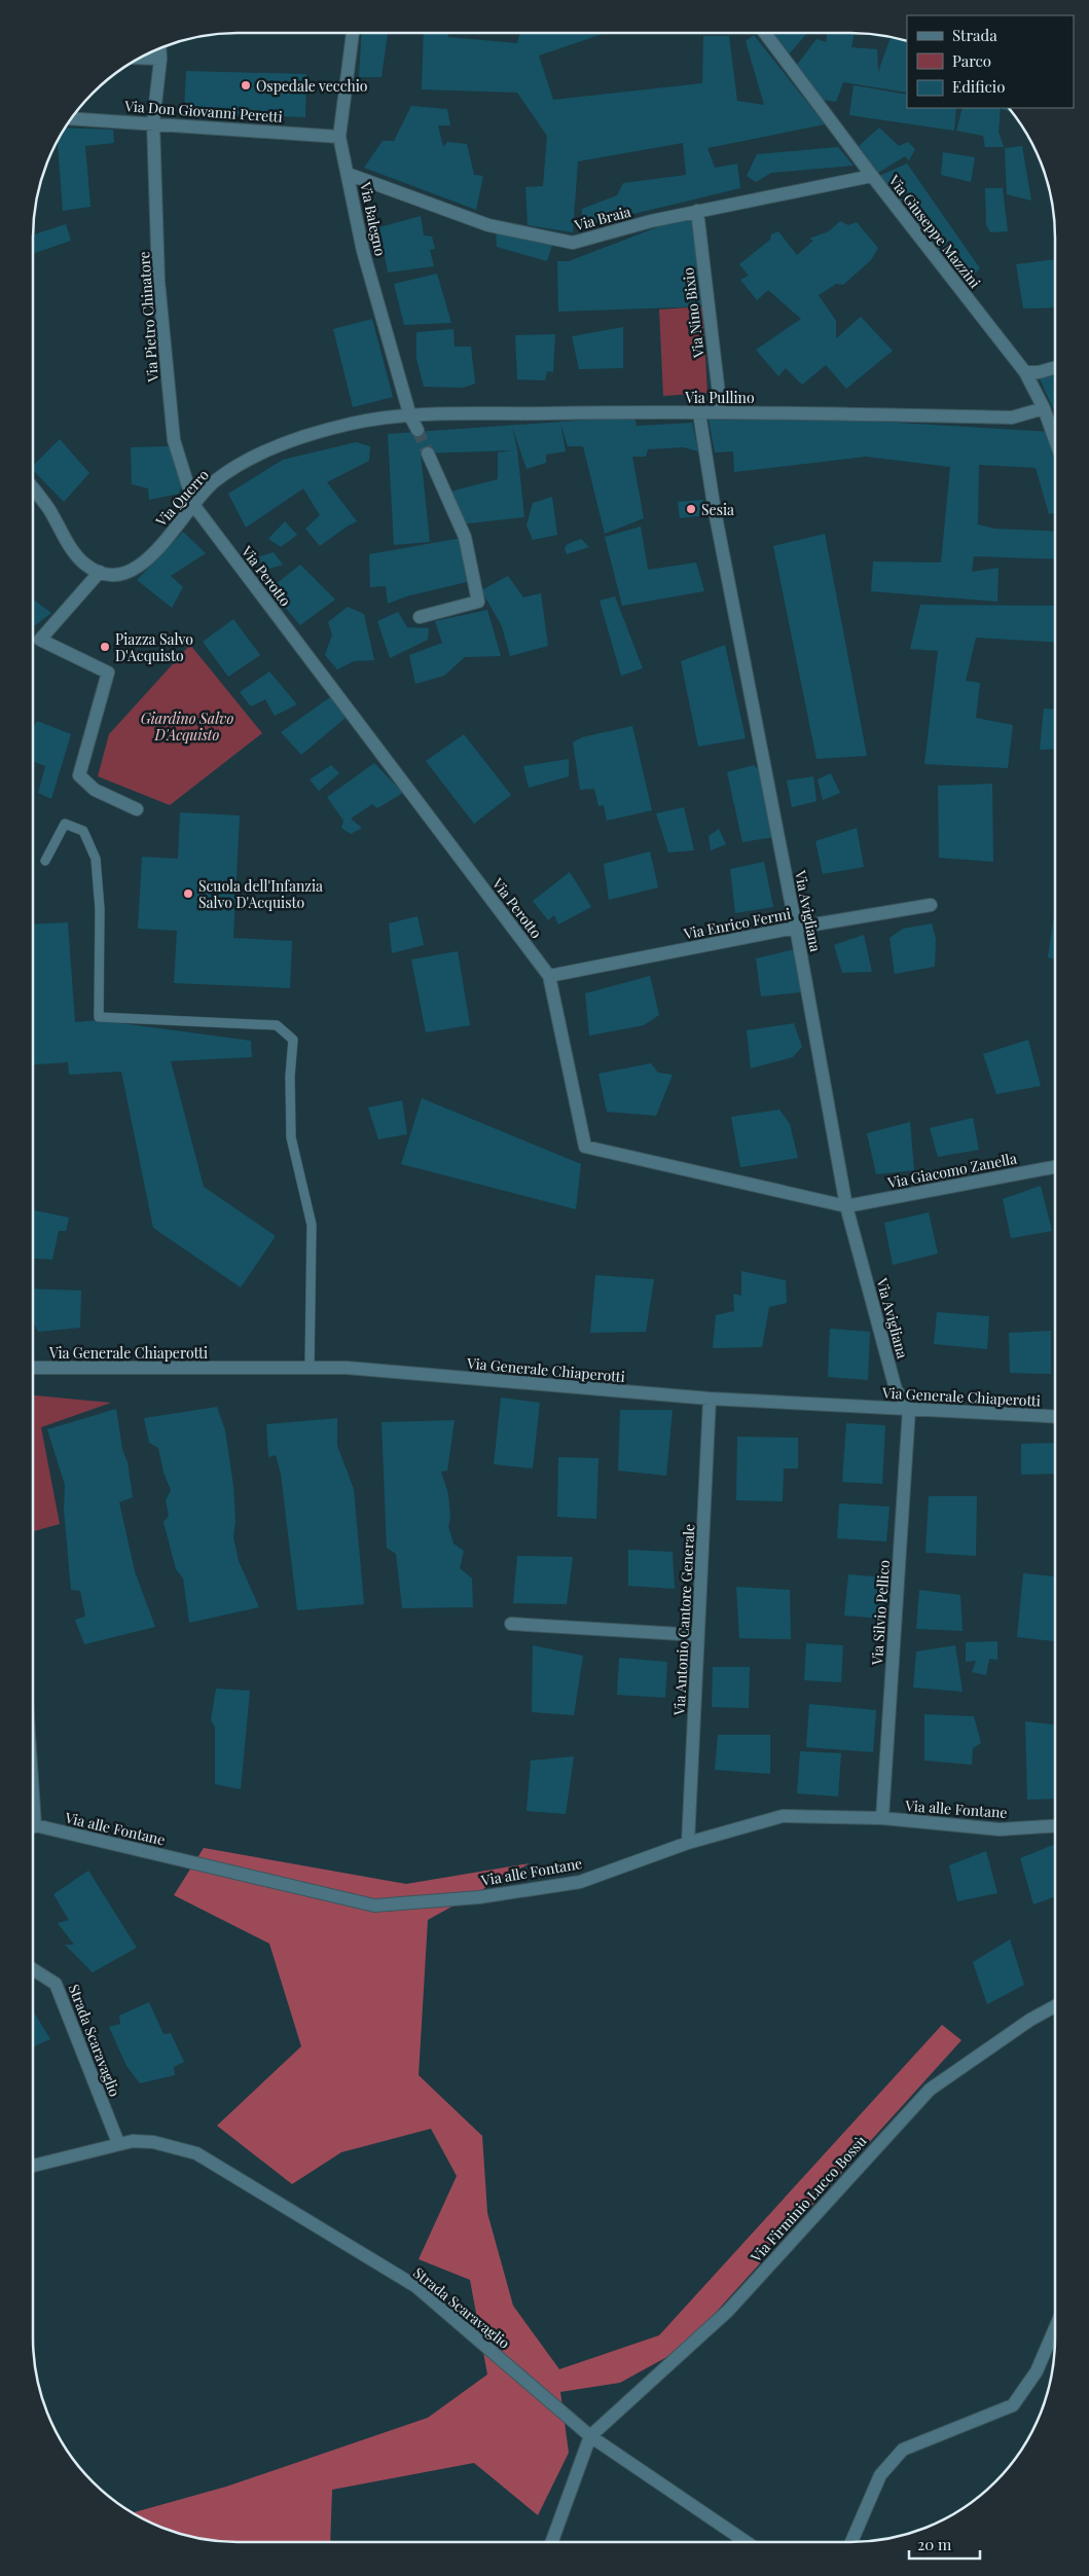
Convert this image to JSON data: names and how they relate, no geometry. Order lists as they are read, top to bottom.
{
  "streets": {
    "street": [
      "Via Don Giovanni Peretti",
      "Via Braia",
      "Via Balegno",
      "Via Giuseppe Mazzini",
      "Via Nino Bixio",
      "Via Pietro Chinatore",
      "Via Pullino",
      "Via Querro",
      "Via Perotto",
      "Via Avigliana",
      "Via Enrico Fermi",
      "Via Giacomo Zanella",
      "Via Generale Chiaperotti",
      "Via Silvio Pellico",
      "Via Antonio Cantore Generale",
      "Via alle Fontane",
      "Strada Scaravaglio",
      "Via Firminio Lucco Bossù"
    ]
  },
  "crossings": [
    ["Via Don Giovanni Peretti", "Via Balegno"],
    ["Via Don Giovanni Peretti", "Via Pietro Chinatore"],
    ["Via Braia", "Via Balegno"],
    ["Via Braia", "Via Giuseppe Mazzini"],
    ["Via Braia", "Via Nino Bixio"],
    ["Via Balegno", "Via Pullino"],
    ["Via Balegno", "Via Querro"],
    ["Via Giuseppe Mazzini", "Via Pullino"],
    ["Via Nino Bixio", "Via Pullino"],
    ["Via Pietro Chinatore", "Via Querro"],
    ["Via Pietro Chinatore", "Via Perotto"],
    ["Via Pullino", "Via Querro"],
    ["Via Pullino", "Via Avigliana"],
    ["Via Querro", "Via Perotto"],
    ["Via Perotto", "Via Avigliana"],
    ["Via Perotto", "Via Enrico Fermi"],
    ["Via Perotto", "Via Giacomo Zanella"],
    ["Via Avigliana", "Via Enrico Fermi"],
    ["Via Avigliana", "Via Giacomo Zanella"],
    ["Via Avigliana", "Via Generale Chiaperotti"],
    ["Via Avigliana", "Via Silvio Pellico"],
    ["Via Generale Chiaperotti", "Via Silvio Pellico"],
    ["Via Generale Chiaperotti", "Via Antonio Cantore Generale"],
    ["Via Silvio Pellico", "Via alle Fontane"],
    ["Via Antonio Cantore Generale", "Via alle Fontane"],
    ["Strada Scaravaglio", "Via Firminio Lucco Bossù"]
  ],
  "parks": ["Giardino Salvo D'Acquisto"],
  "places": [
    "Ospedale vecchio",
    "Sesia",
    "Piazza Salvo D'Acquisto",
    "Scuola dell'Infanzia Salvo D'Acquisto"
  ],
  "legend": ["Strada", "Parco", "Edificio"],
  "scale_bar": "20 m"
}
